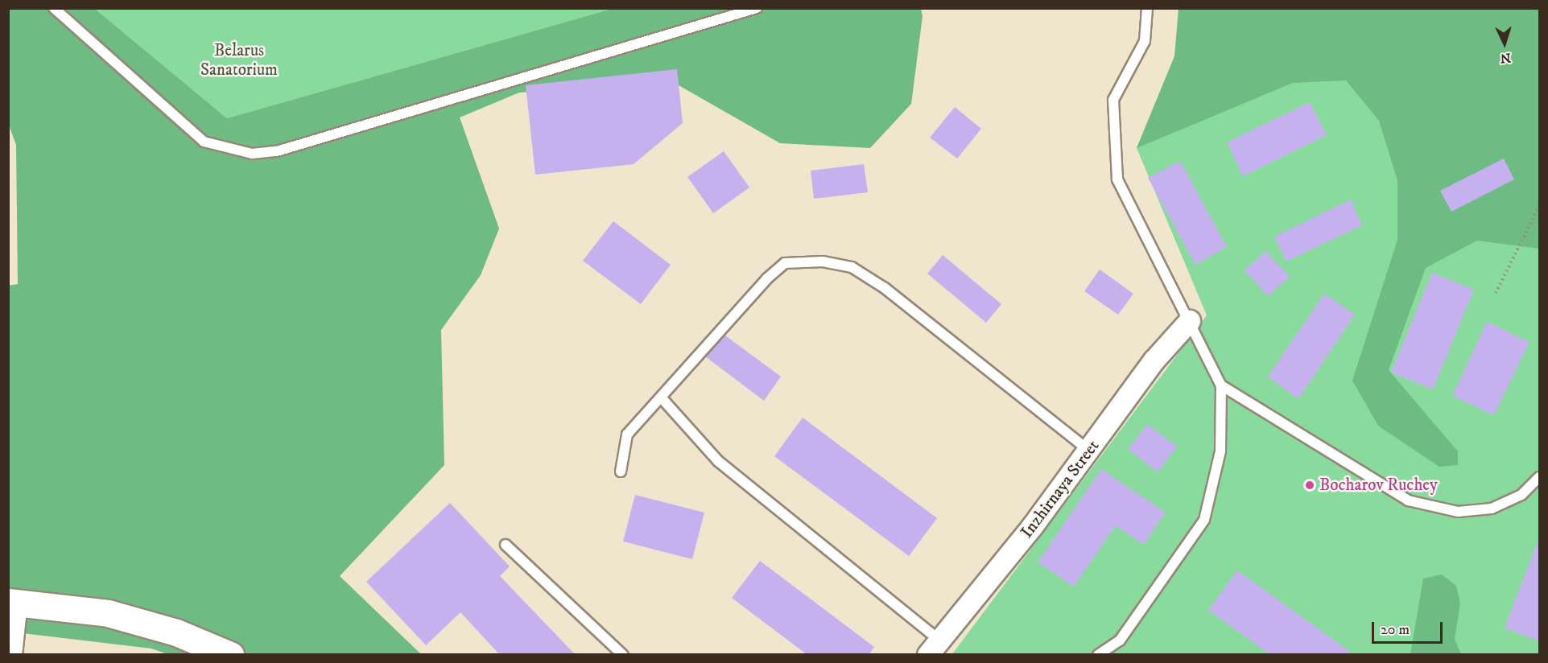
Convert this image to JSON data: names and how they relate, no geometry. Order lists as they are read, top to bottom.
{
  "streets": {
    "street": ["Inzhirnaya Street"]
  },
  "parks": ["Belarus Sanatorium"],
  "places": ["Bocharov Ruchey"],
  "scale_bar": "20 m",
  "north": "bottom"
}
